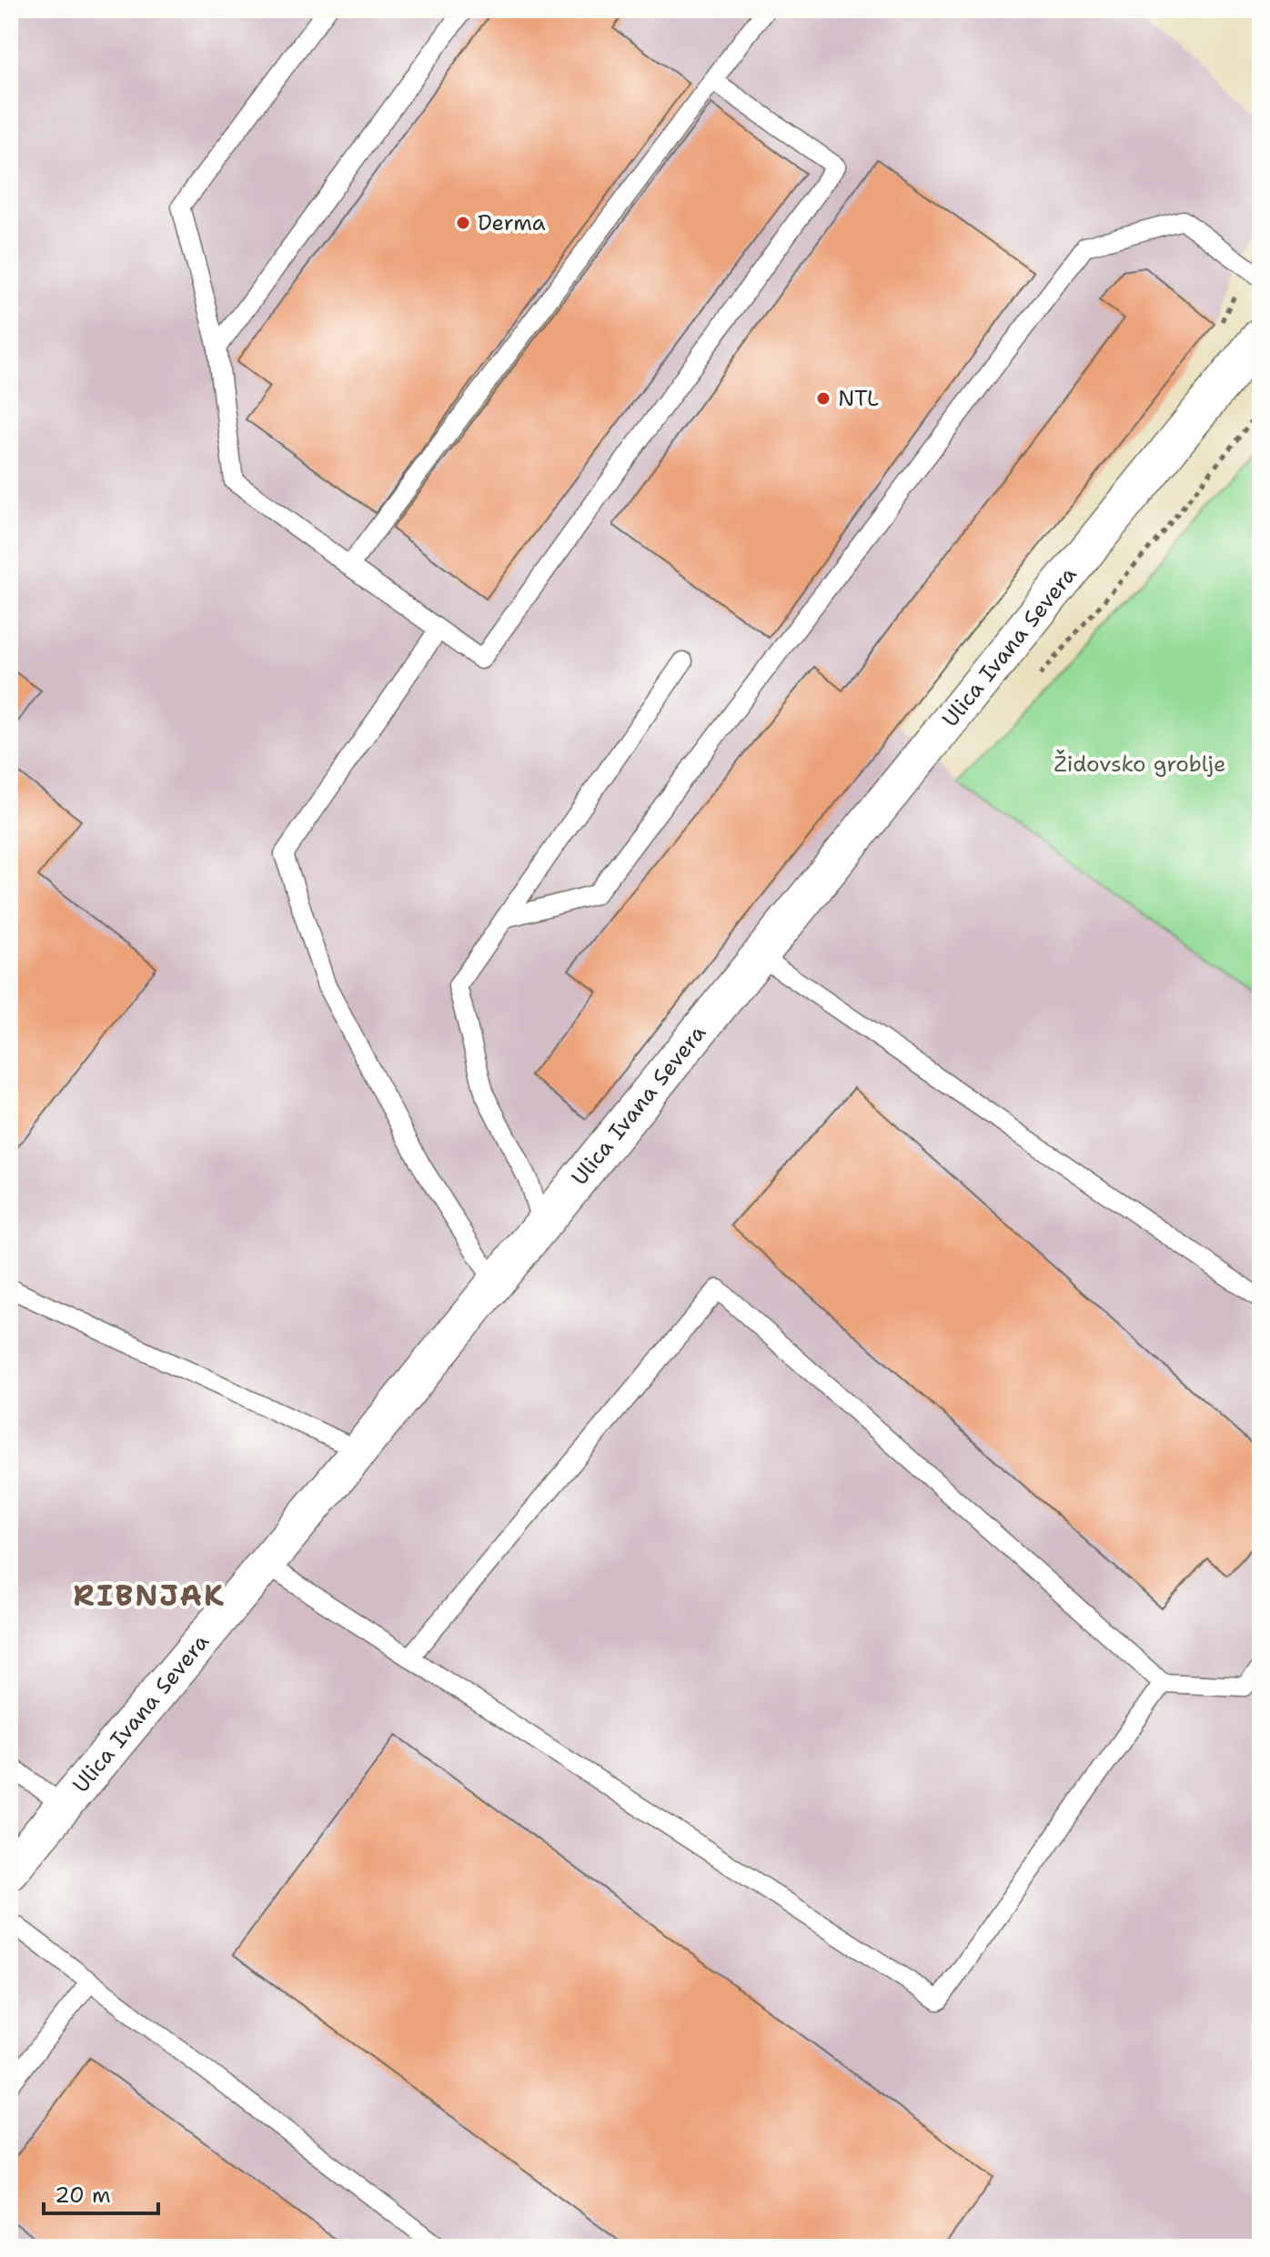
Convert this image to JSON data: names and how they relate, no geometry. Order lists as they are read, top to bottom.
{
  "streets": {
    "street": ["Ulica Ivana Severa"]
  },
  "districts": ["RIBNJAK"],
  "parks": ["Židovsko groblje"],
  "places": ["Derma", "NTL"],
  "scale_bar": "20 m"
}
